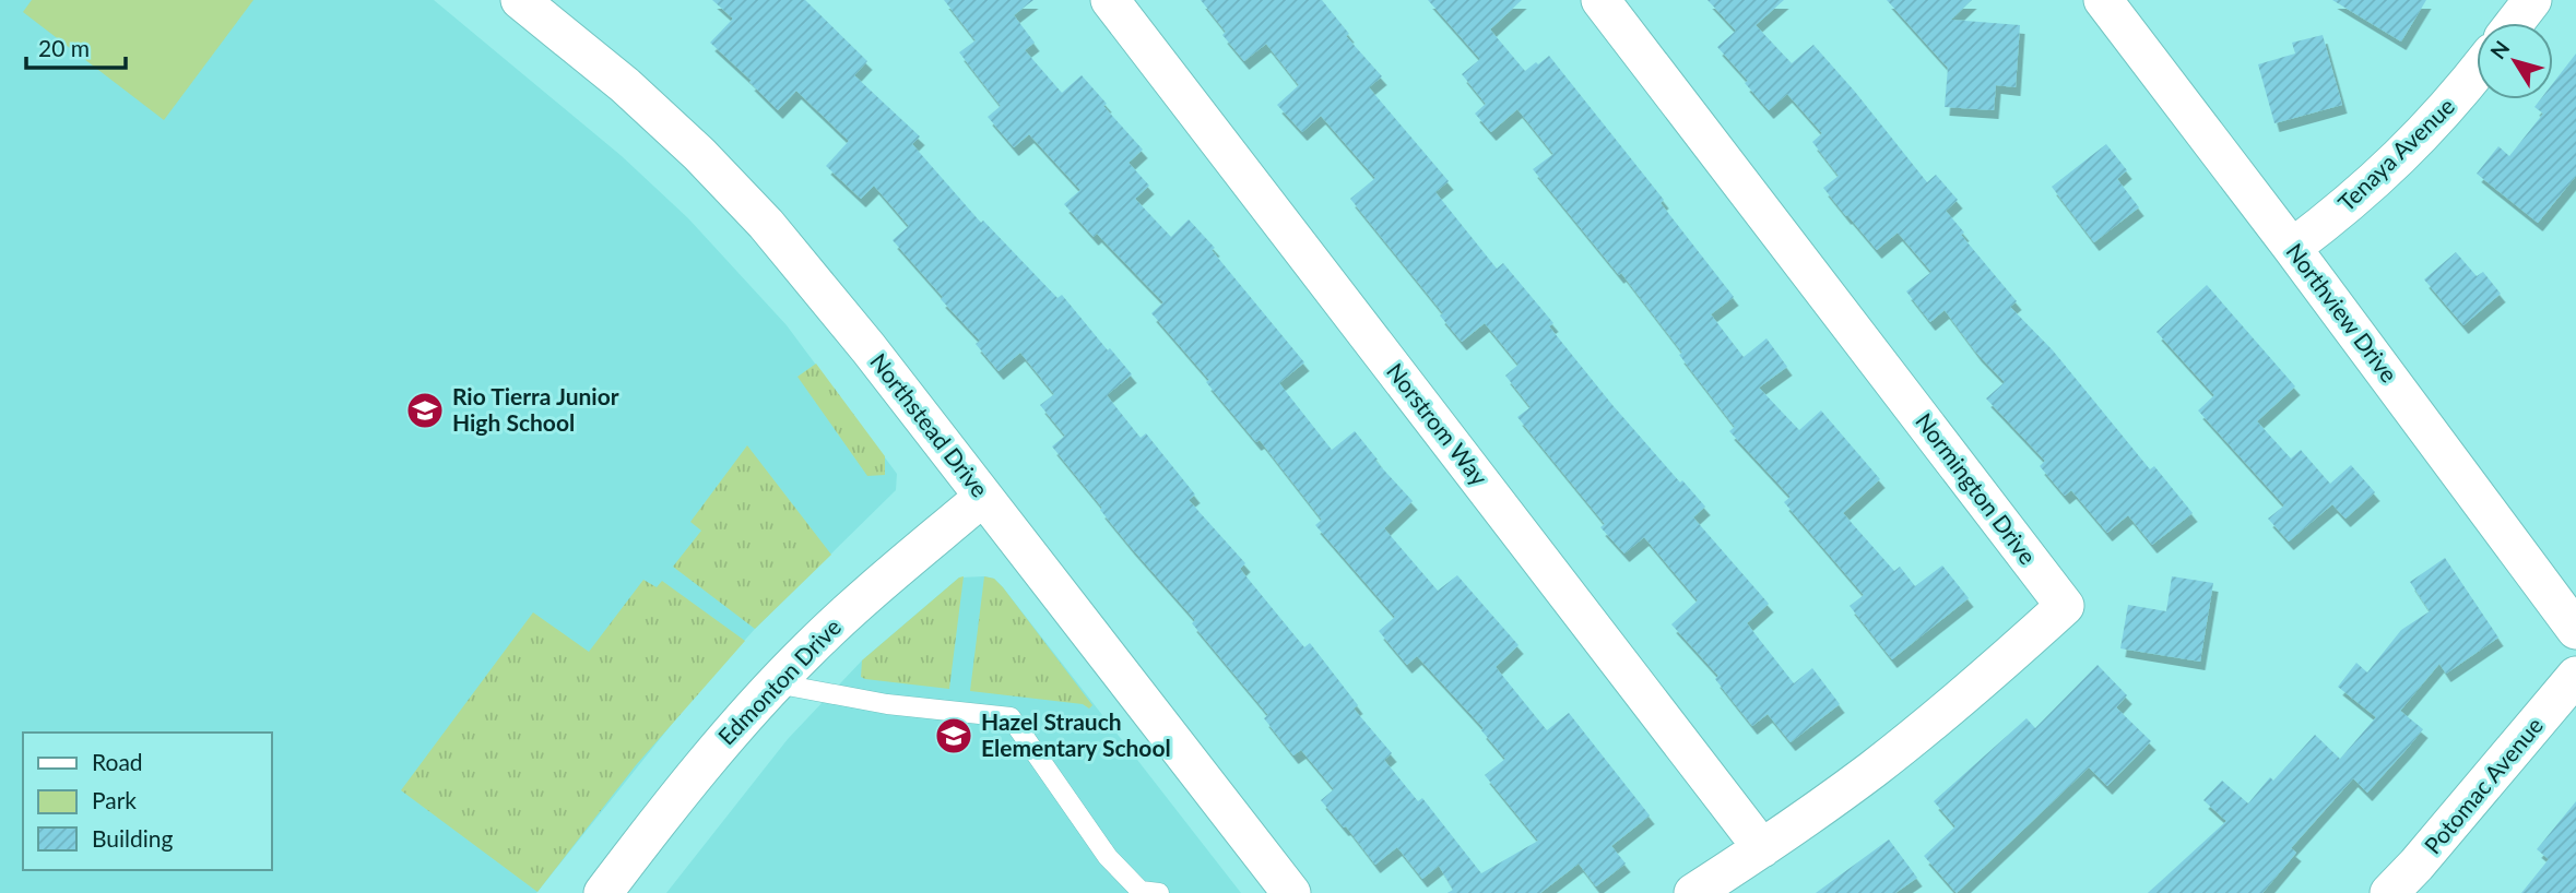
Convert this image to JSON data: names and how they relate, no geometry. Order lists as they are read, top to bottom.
{
  "streets": {
    "street": [
      "Tenaya Avenue",
      "Northview Drive",
      "Norstrom Way",
      "Northstead Drive",
      "Normington Drive",
      "Edmonton Drive",
      "Potomac Avenue"
    ]
  },
  "crossings": [
    ["Tenaya Avenue", "Northview Drive"],
    ["Norstrom Way", "Normington Drive"],
    ["Northstead Drive", "Edmonton Drive"]
  ],
  "places": {
    "school or university": ["Rio Tierra Junior High School", "Hazel Strauch Elementary School"]
  },
  "legend": ["Road", "Park", "Building"],
  "scale_bar": "20 m",
  "north": "top left"
}
